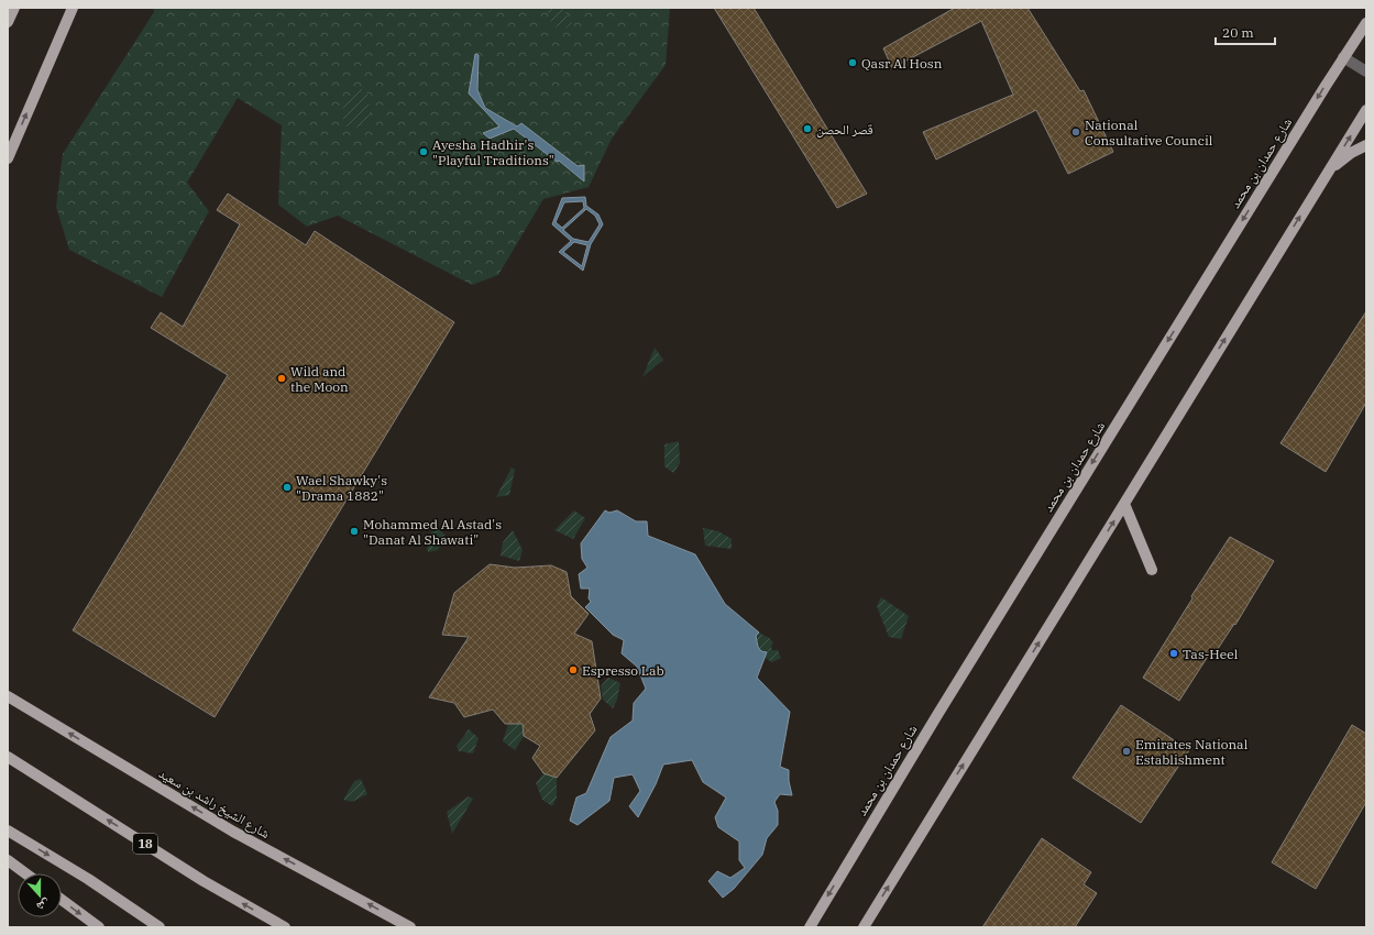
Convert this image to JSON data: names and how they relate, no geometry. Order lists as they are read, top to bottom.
{
  "streets": {
    "main road": ["شارع حمدان بن محمد", "شارع الشيخ راشد بن سعيد", "18"]
  },
  "places": [
    "Qasr Al Hosn",
    "قصر الحصن",
    "National Consultative Council",
    "Ayesha Hadhir's \"Playful Traditions\"",
    "Wild and the Moon",
    "Wael Shawky's \"Drama 1882\"",
    "Mohammed Al Astad's \"Danat Al Shawati\"",
    "Tas-Heel",
    "Espresso Lab",
    "Emirates National Establishment"
  ],
  "scale_bar": "20 m",
  "north": "bottom"
}
